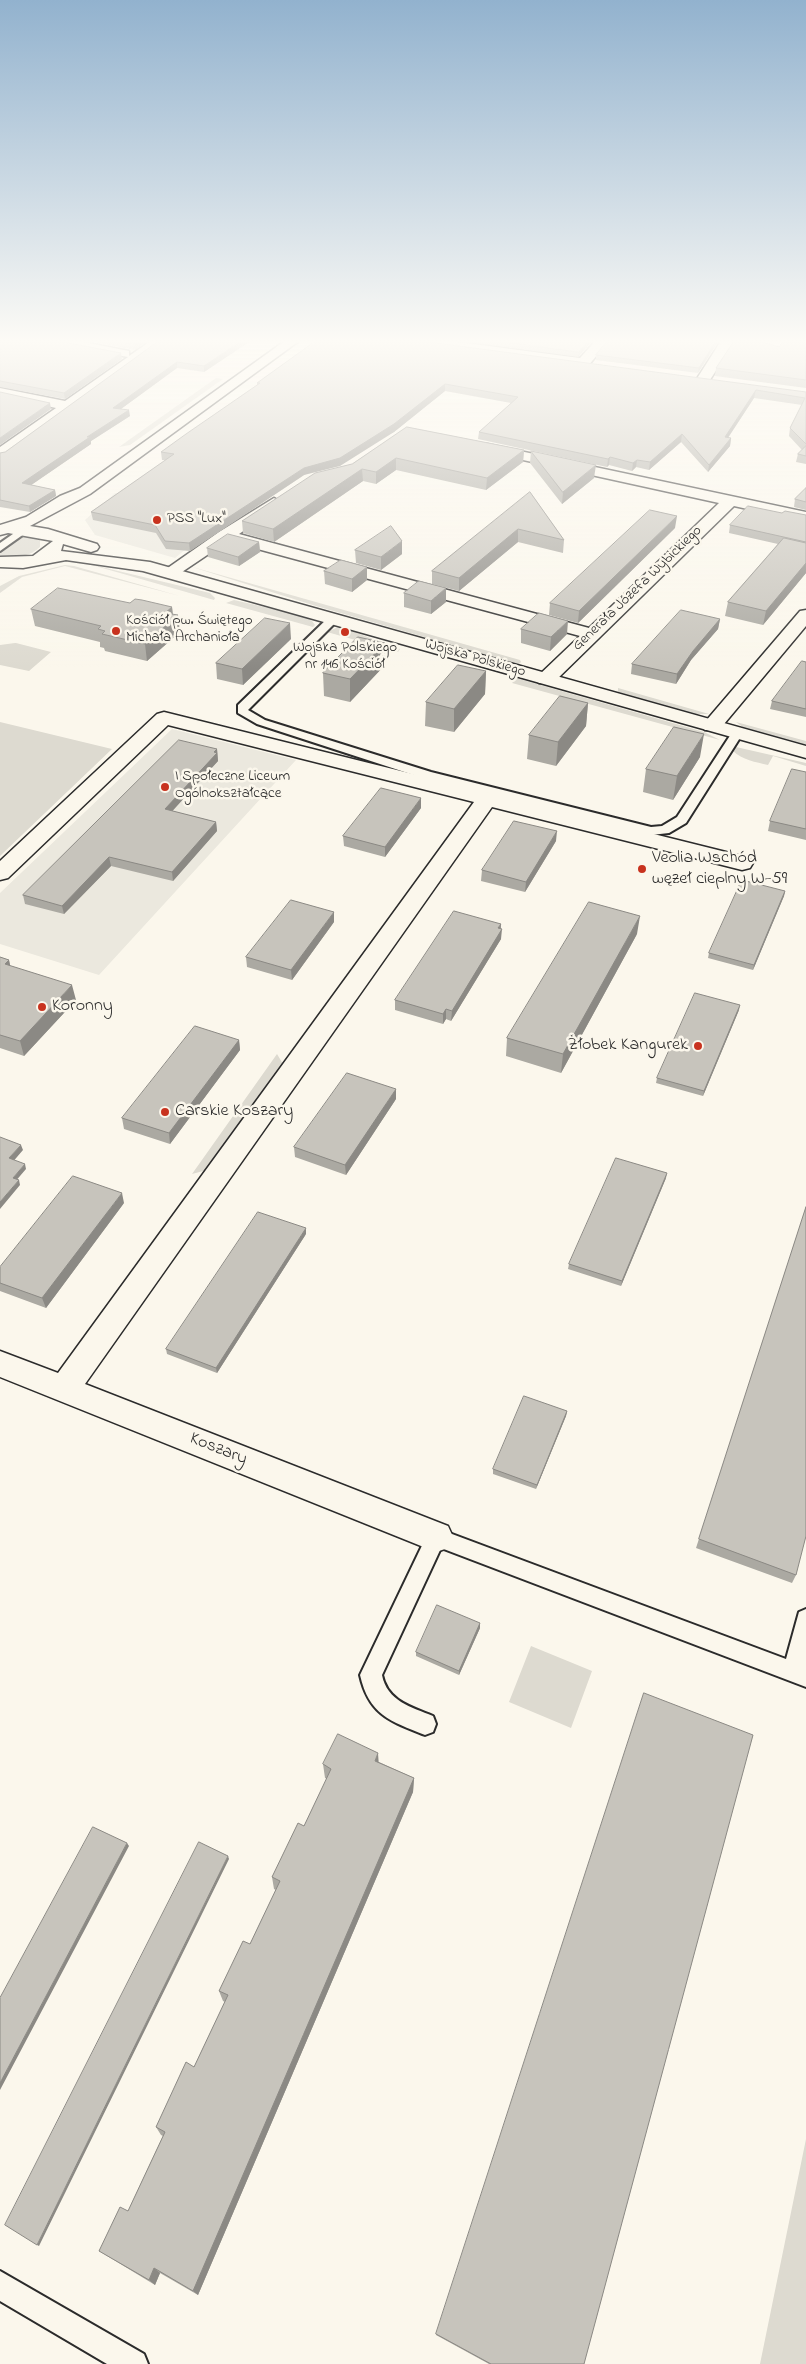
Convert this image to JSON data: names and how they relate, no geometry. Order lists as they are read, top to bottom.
{
  "streets": {
    "street": ["Generała Józefa Wybickiego", "Wojska Polskiego", "Koszary"]
  },
  "crossings": [
    ["Generała Józefa Wybickiego", "Wojska Polskiego"]
  ],
  "places": [
    "PSS \"Lux\"",
    "Kościół pw. Świętego Michała Archanioła",
    "Wojska Polskiego nr 146 Kościół",
    "I Społeczne Liceum Ogólnokształcące",
    "Veolia Wschód węzeł cieplny W-59",
    "Koronny",
    "Żłobek Kangurek",
    "Carskie Koszary"
  ]
}
